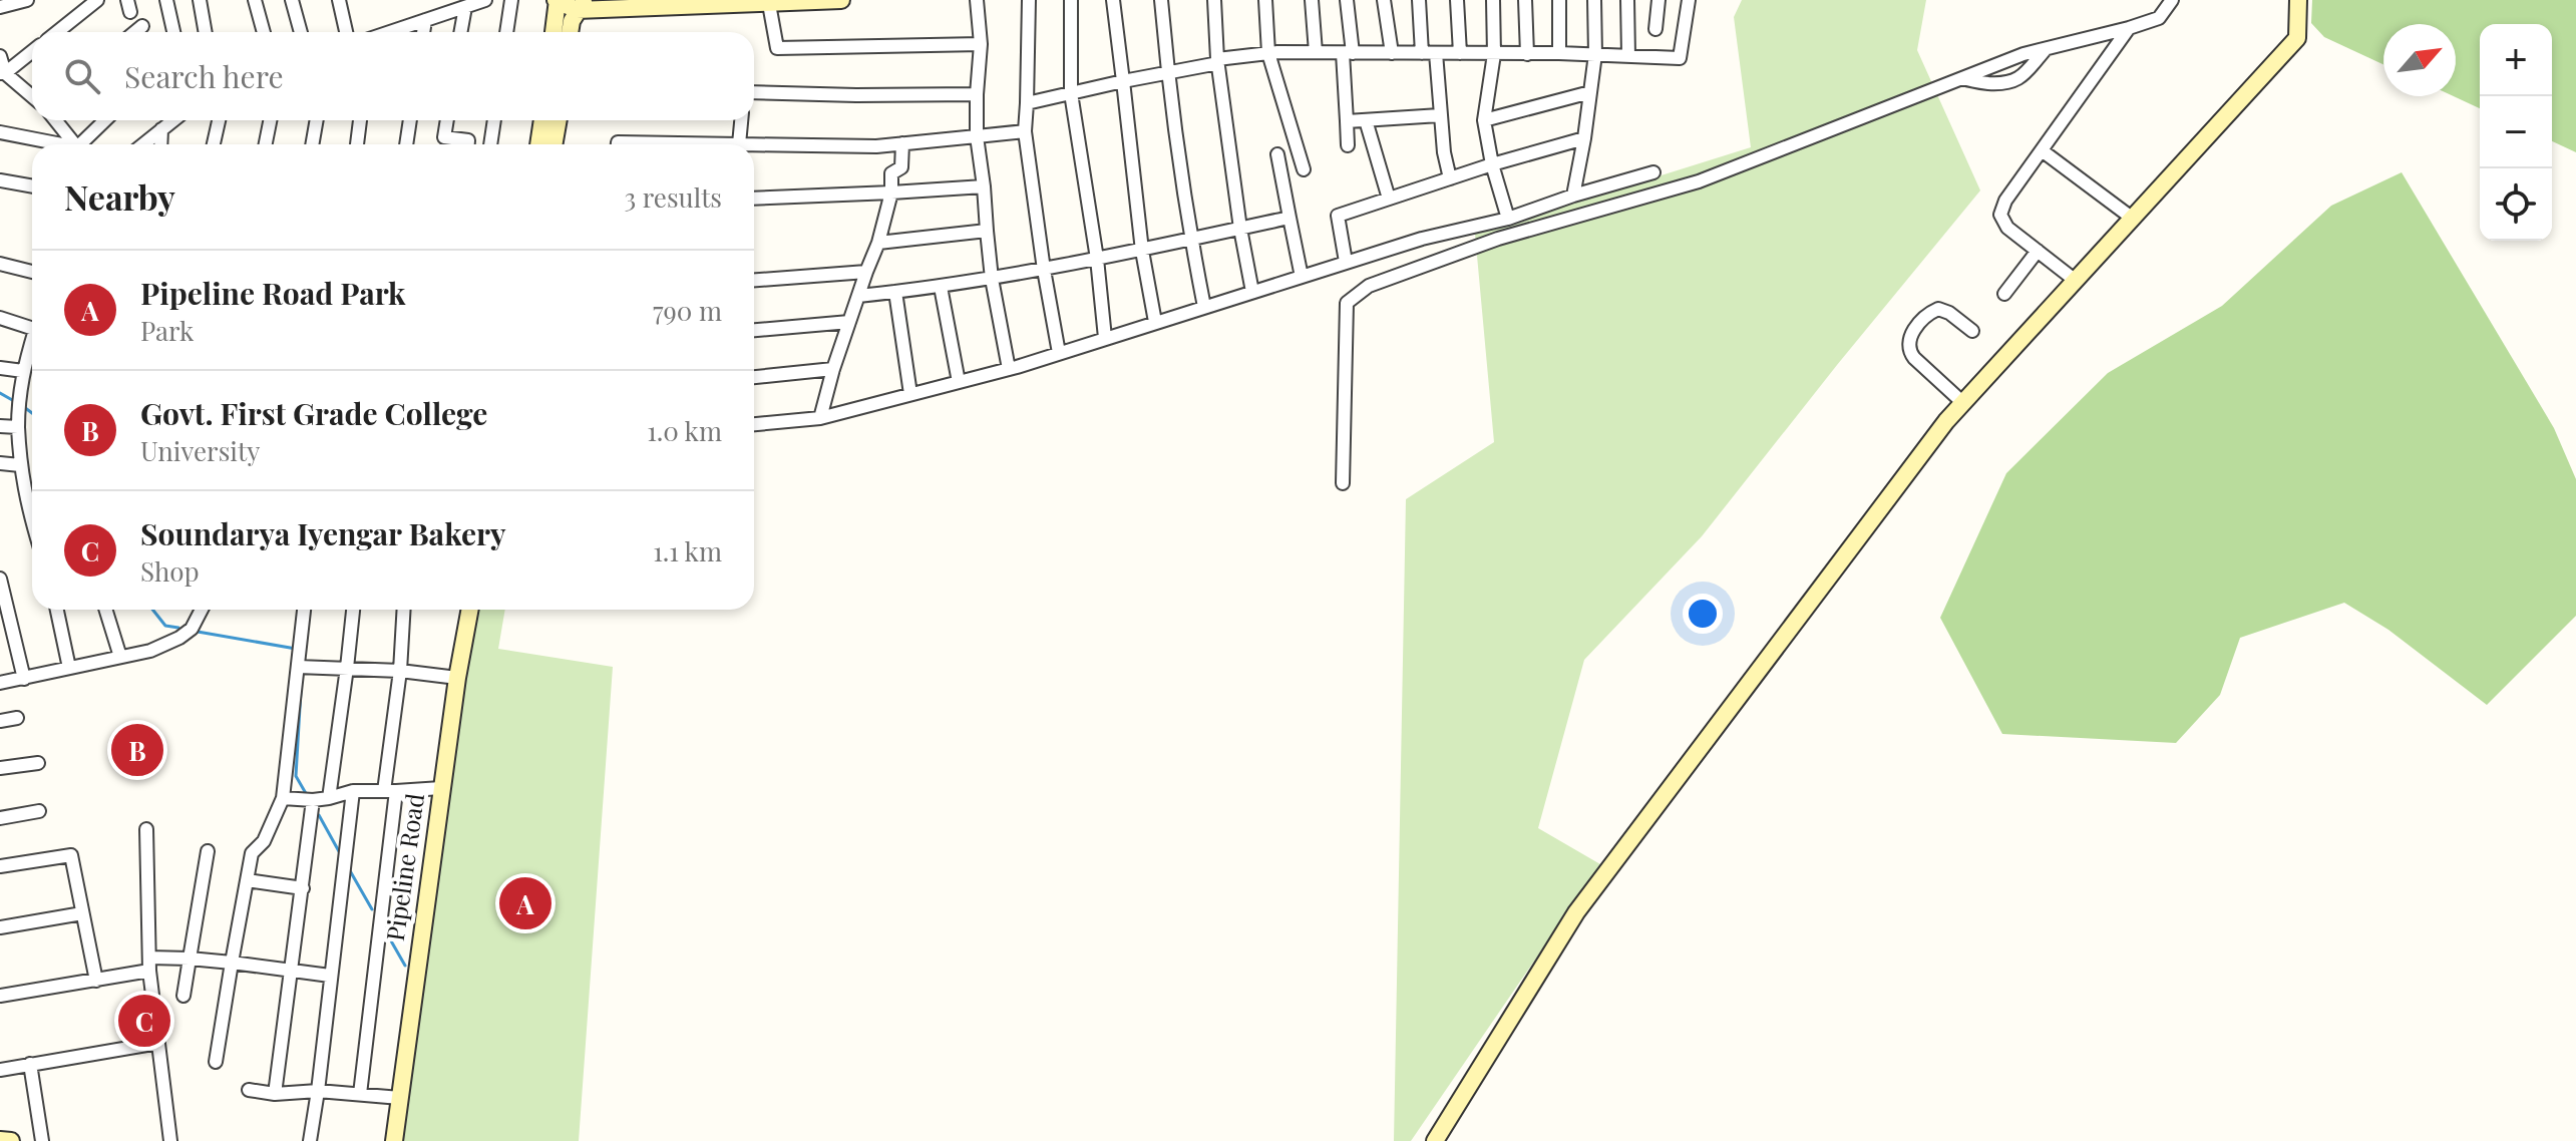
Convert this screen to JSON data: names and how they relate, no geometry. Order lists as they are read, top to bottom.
{
  "streets": {
    "street": ["Pipeline Road"]
  },
  "north": "top right",
  "page": {
    "map_buttons": ["+", "−"],
    "search": "Search here",
    "heading": ["Nearby", "3 results"],
    "list": [
      {
        "mark": "A",
        "name": "Pipeline Road Park",
        "note": "Park",
        "value": "790 m"
      },
      {
        "mark": "B",
        "name": "Govt. First Grade College",
        "note": "University",
        "value": "1.0 km"
      },
      {
        "mark": "C",
        "name": "Soundarya Iyengar Bakery",
        "note": "Shop",
        "value": "1.1 km"
      }
    ],
    "pins": ["B", "A", "C"]
  }
}
